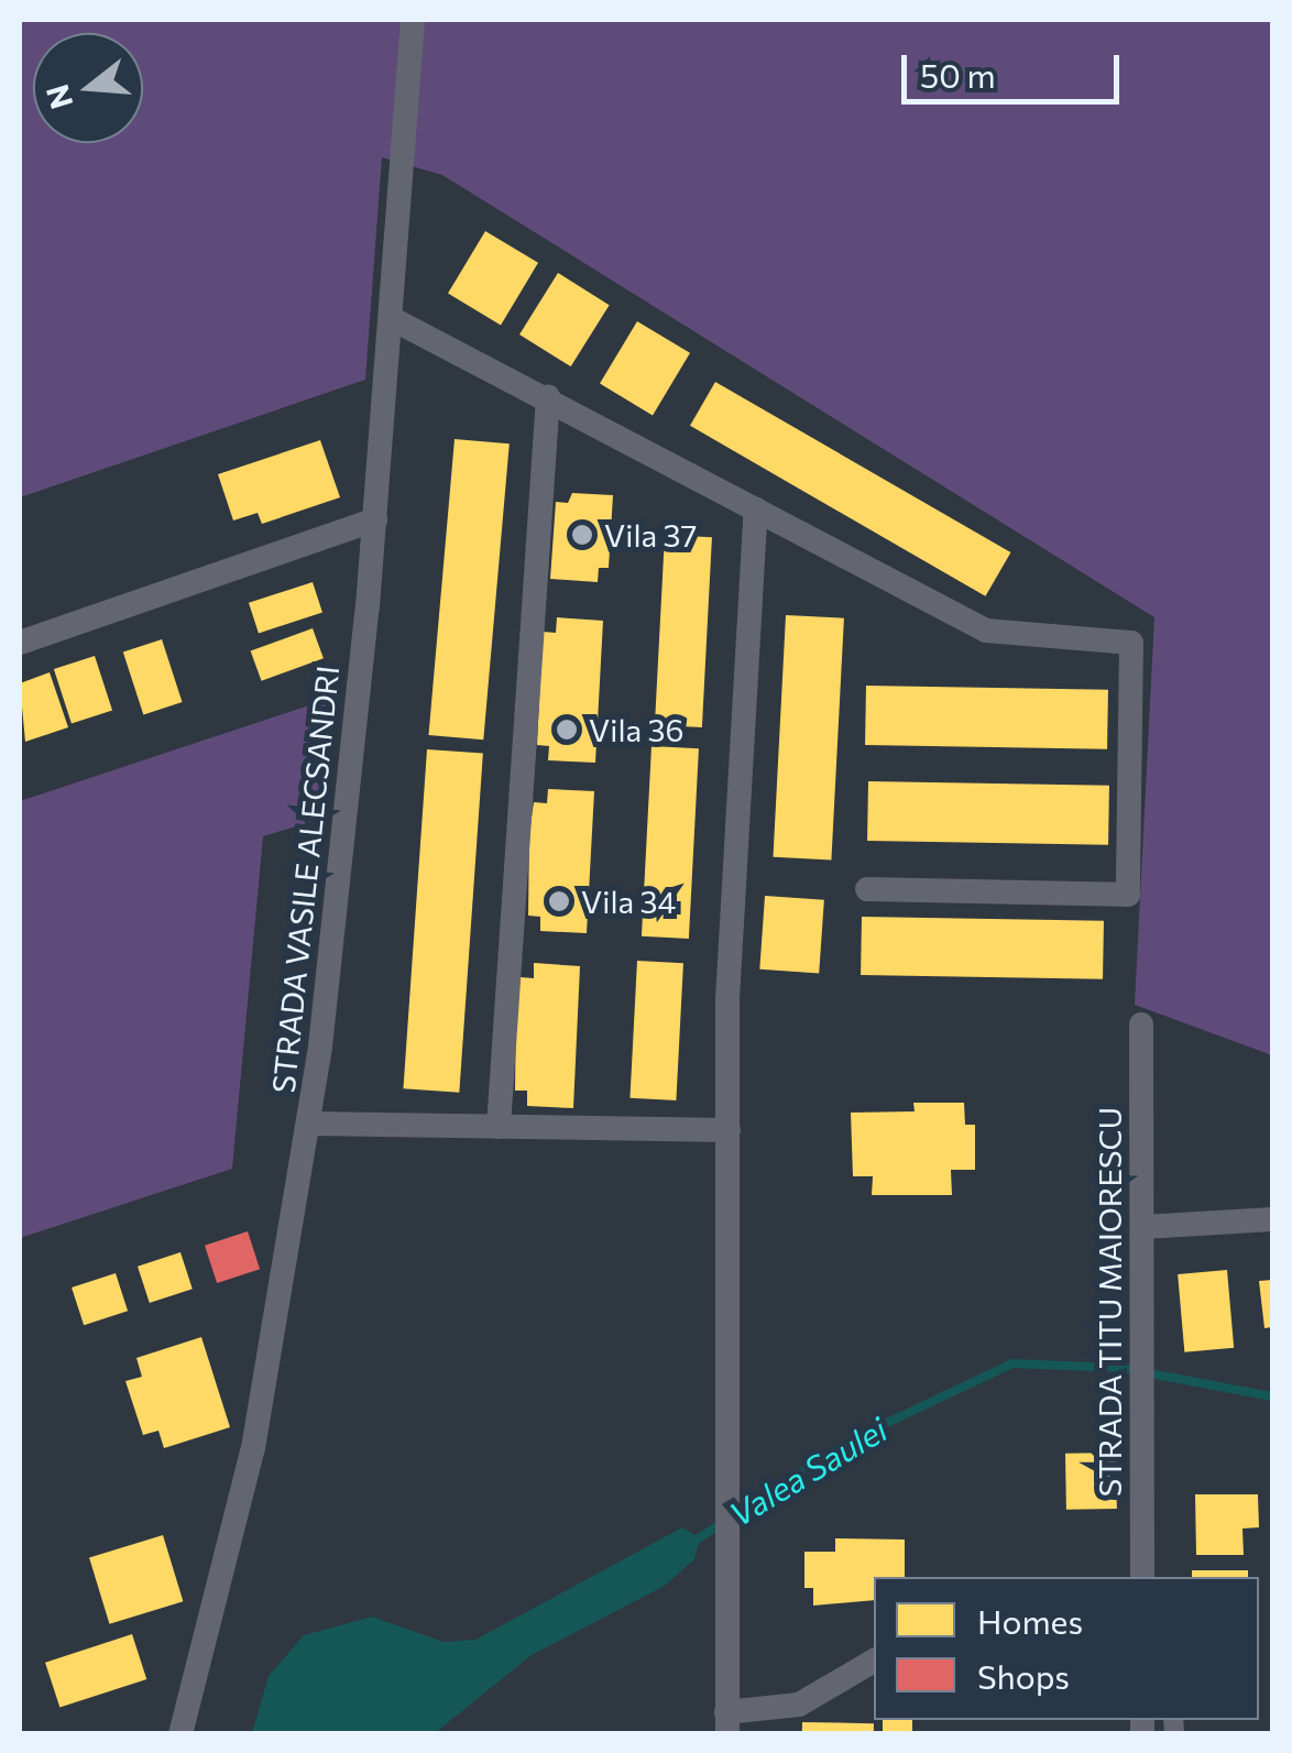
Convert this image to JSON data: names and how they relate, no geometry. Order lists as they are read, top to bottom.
{
  "streets": {
    "street": ["STRADA VASILE ALECSANDRI", "STRADA TITU MAIORESCU"]
  },
  "water": ["Valea Saulei"],
  "places": ["Vila 37", "Vila 36", "Vila 34"],
  "legend": ["Homes", "Shops"],
  "scale_bar": "50 m",
  "north": "left"
}
